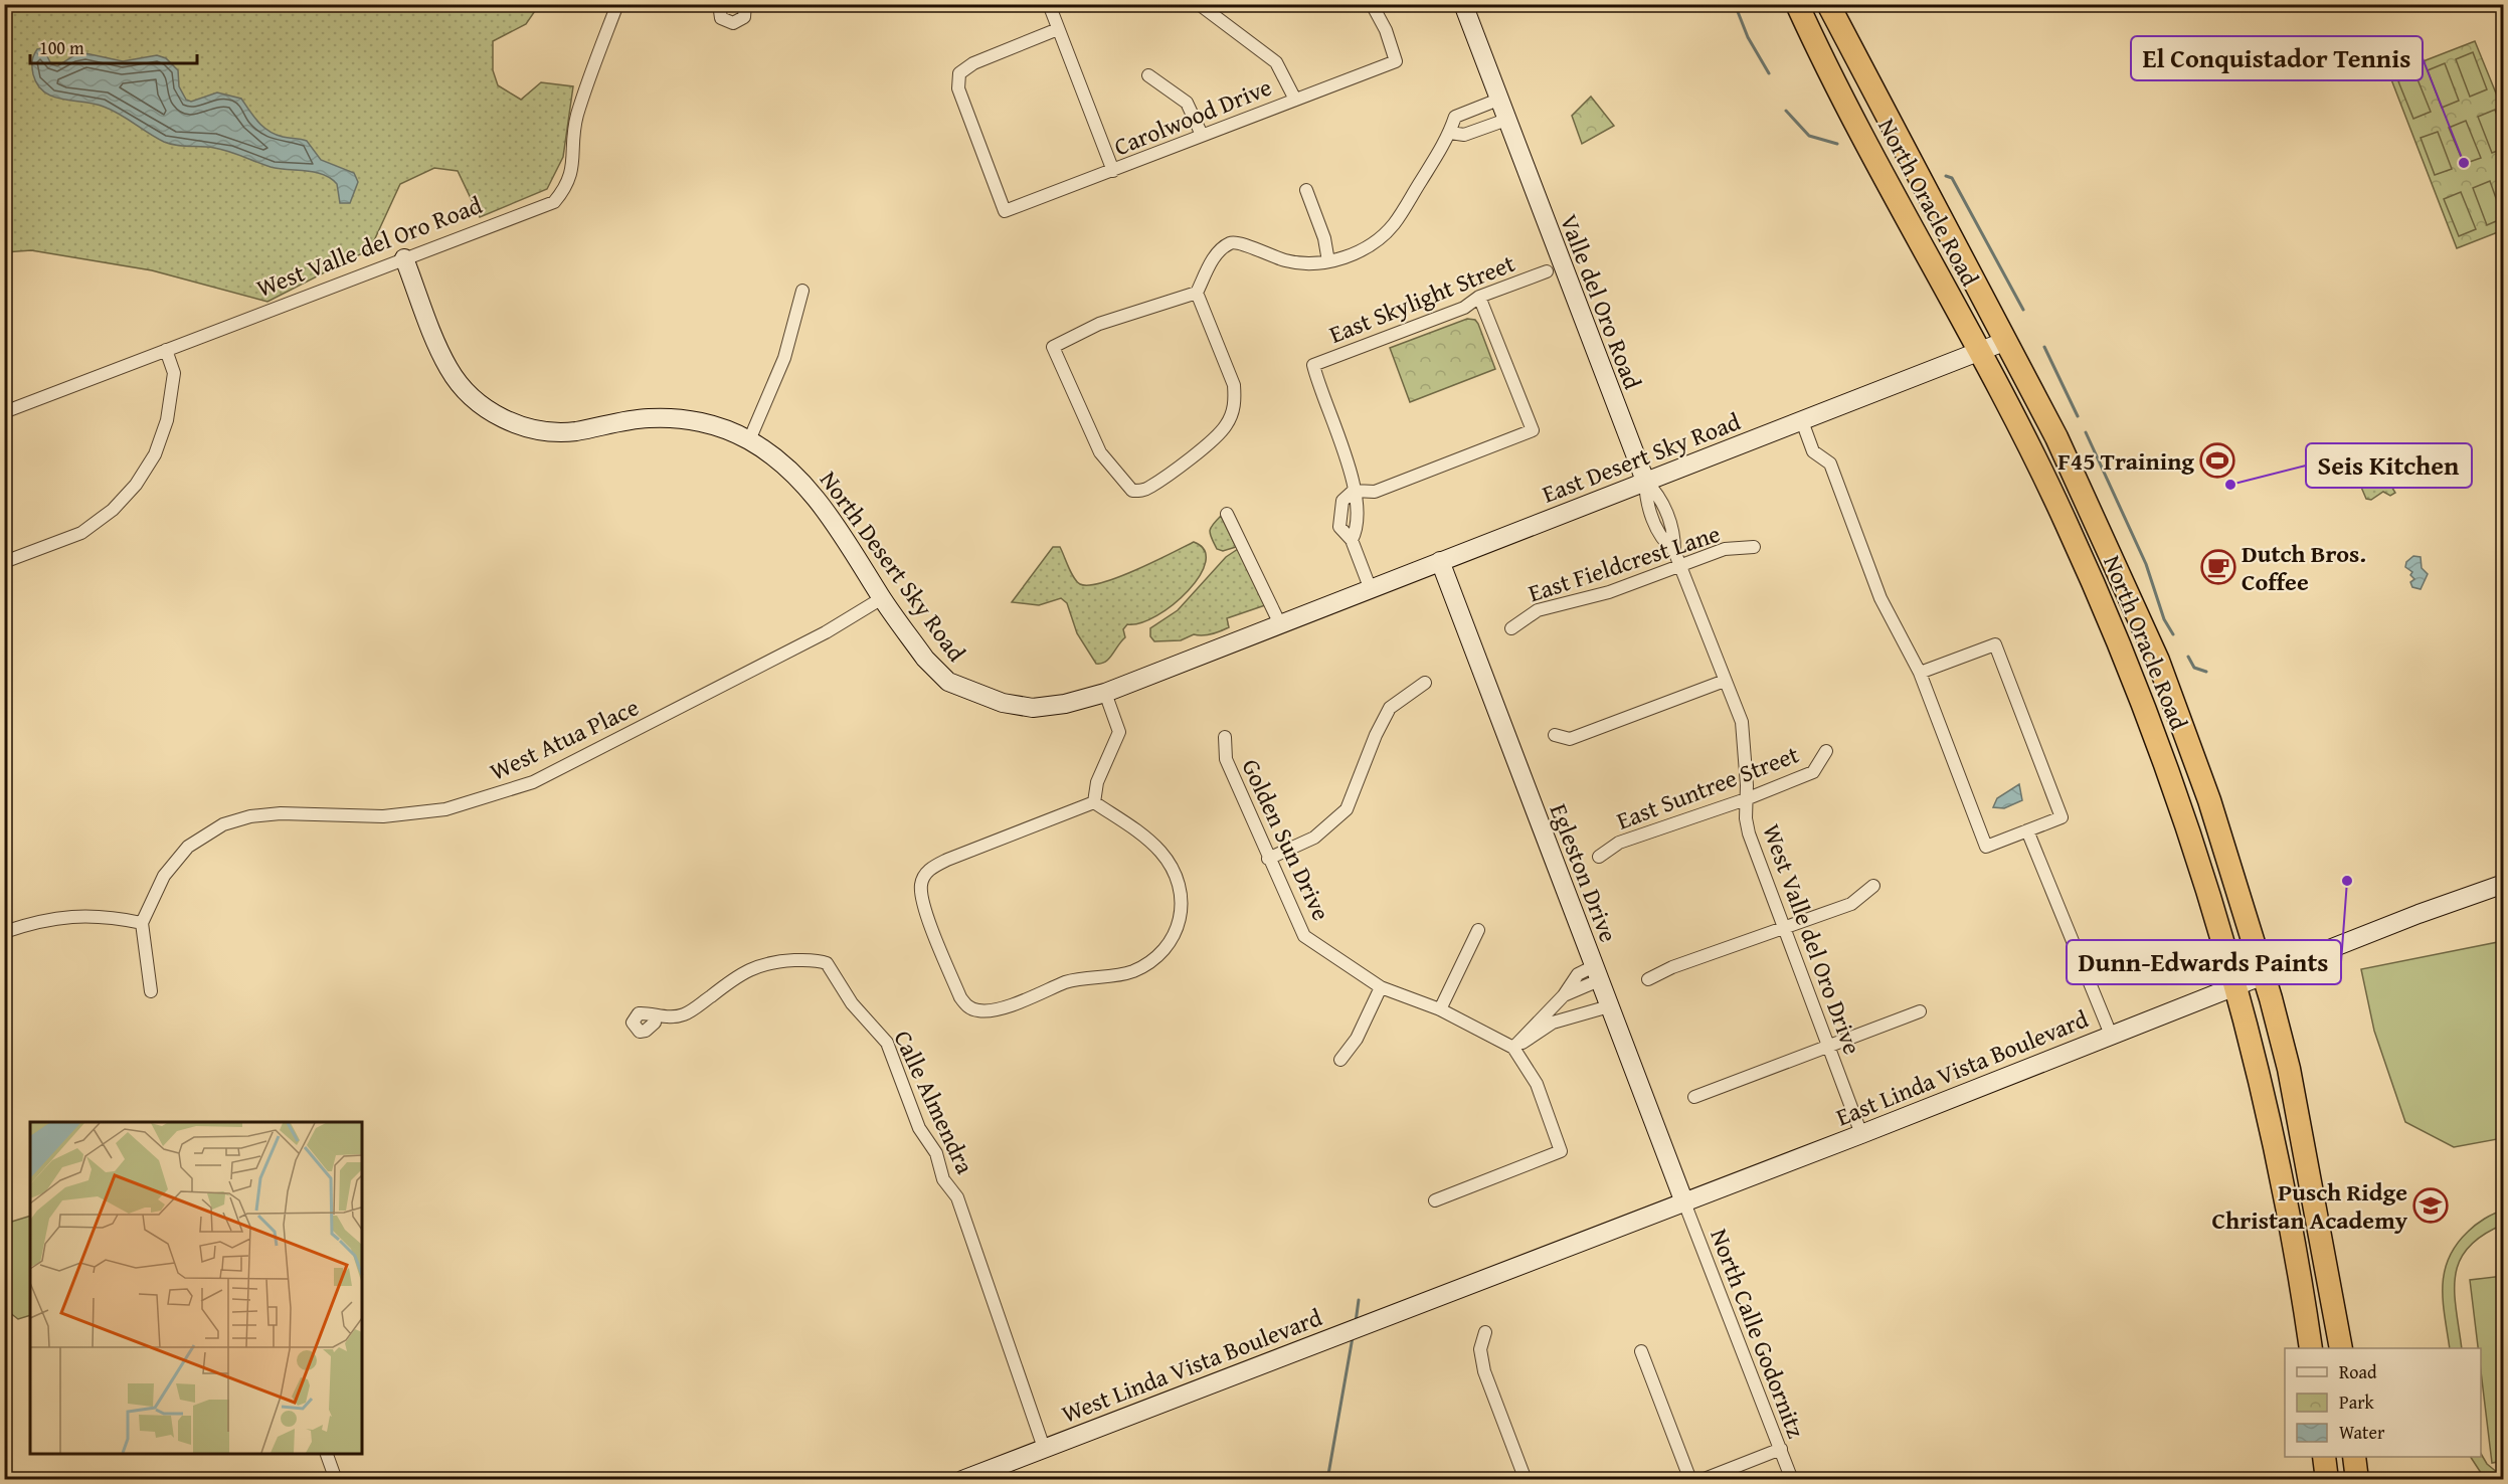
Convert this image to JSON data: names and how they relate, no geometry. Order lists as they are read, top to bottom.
{
  "streets": {
    "highway": ["North Oracle Road"],
    "street": [
      "Carolwood Drive",
      "West Valle del Oro Road",
      "East Skylight Street",
      "Valle del Oro Road",
      "East Desert Sky Road",
      "East Fieldcrest Lane",
      "North Desert Sky Road",
      "West Atua Place",
      "East Suntree Street",
      "Golden Sun Drive",
      "Egleston Drive",
      "West Valle del Oro Drive",
      "East Linda Vista Boulevard",
      "Calle Almendra",
      "North Calle Godornitz",
      "West Linda Vista Boulevard"
    ]
  },
  "crossings": [
    ["North Oracle Road", "East Desert Sky Road"],
    ["North Oracle Road", "East Linda Vista Boulevard"],
    ["West Valle del Oro Road", "North Desert Sky Road"],
    ["Valle del Oro Road", "East Desert Sky Road"],
    ["Valle del Oro Road", "West Valle del Oro Drive"],
    ["East Desert Sky Road", "North Desert Sky Road"],
    ["East Desert Sky Road", "Egleston Drive"],
    ["East Desert Sky Road", "West Valle del Oro Drive"],
    ["East Fieldcrest Lane", "West Valle del Oro Drive"],
    ["North Desert Sky Road", "West Atua Place"],
    ["East Suntree Street", "West Valle del Oro Drive"],
    ["Egleston Drive", "East Linda Vista Boulevard"],
    ["Egleston Drive", "North Calle Godornitz"],
    ["West Valle del Oro Drive", "East Linda Vista Boulevard"],
    ["East Linda Vista Boulevard", "North Calle Godornitz"],
    ["East Linda Vista Boulevard", "West Linda Vista Boulevard"],
    ["Calle Almendra", "West Linda Vista Boulevard"]
  ],
  "places": {
    "other": ["El Conquistador Tennis", "Seis Kitchen", "Dunn-Edwards Paints"],
    "sports": ["F45 Training"],
    "cafe": ["Dutch Bros. Coffee"],
    "school or university": ["Pusch Ridge Christan Academy"]
  },
  "legend": ["Road", "Park", "Water"],
  "scale_bar": "100 m"
}
